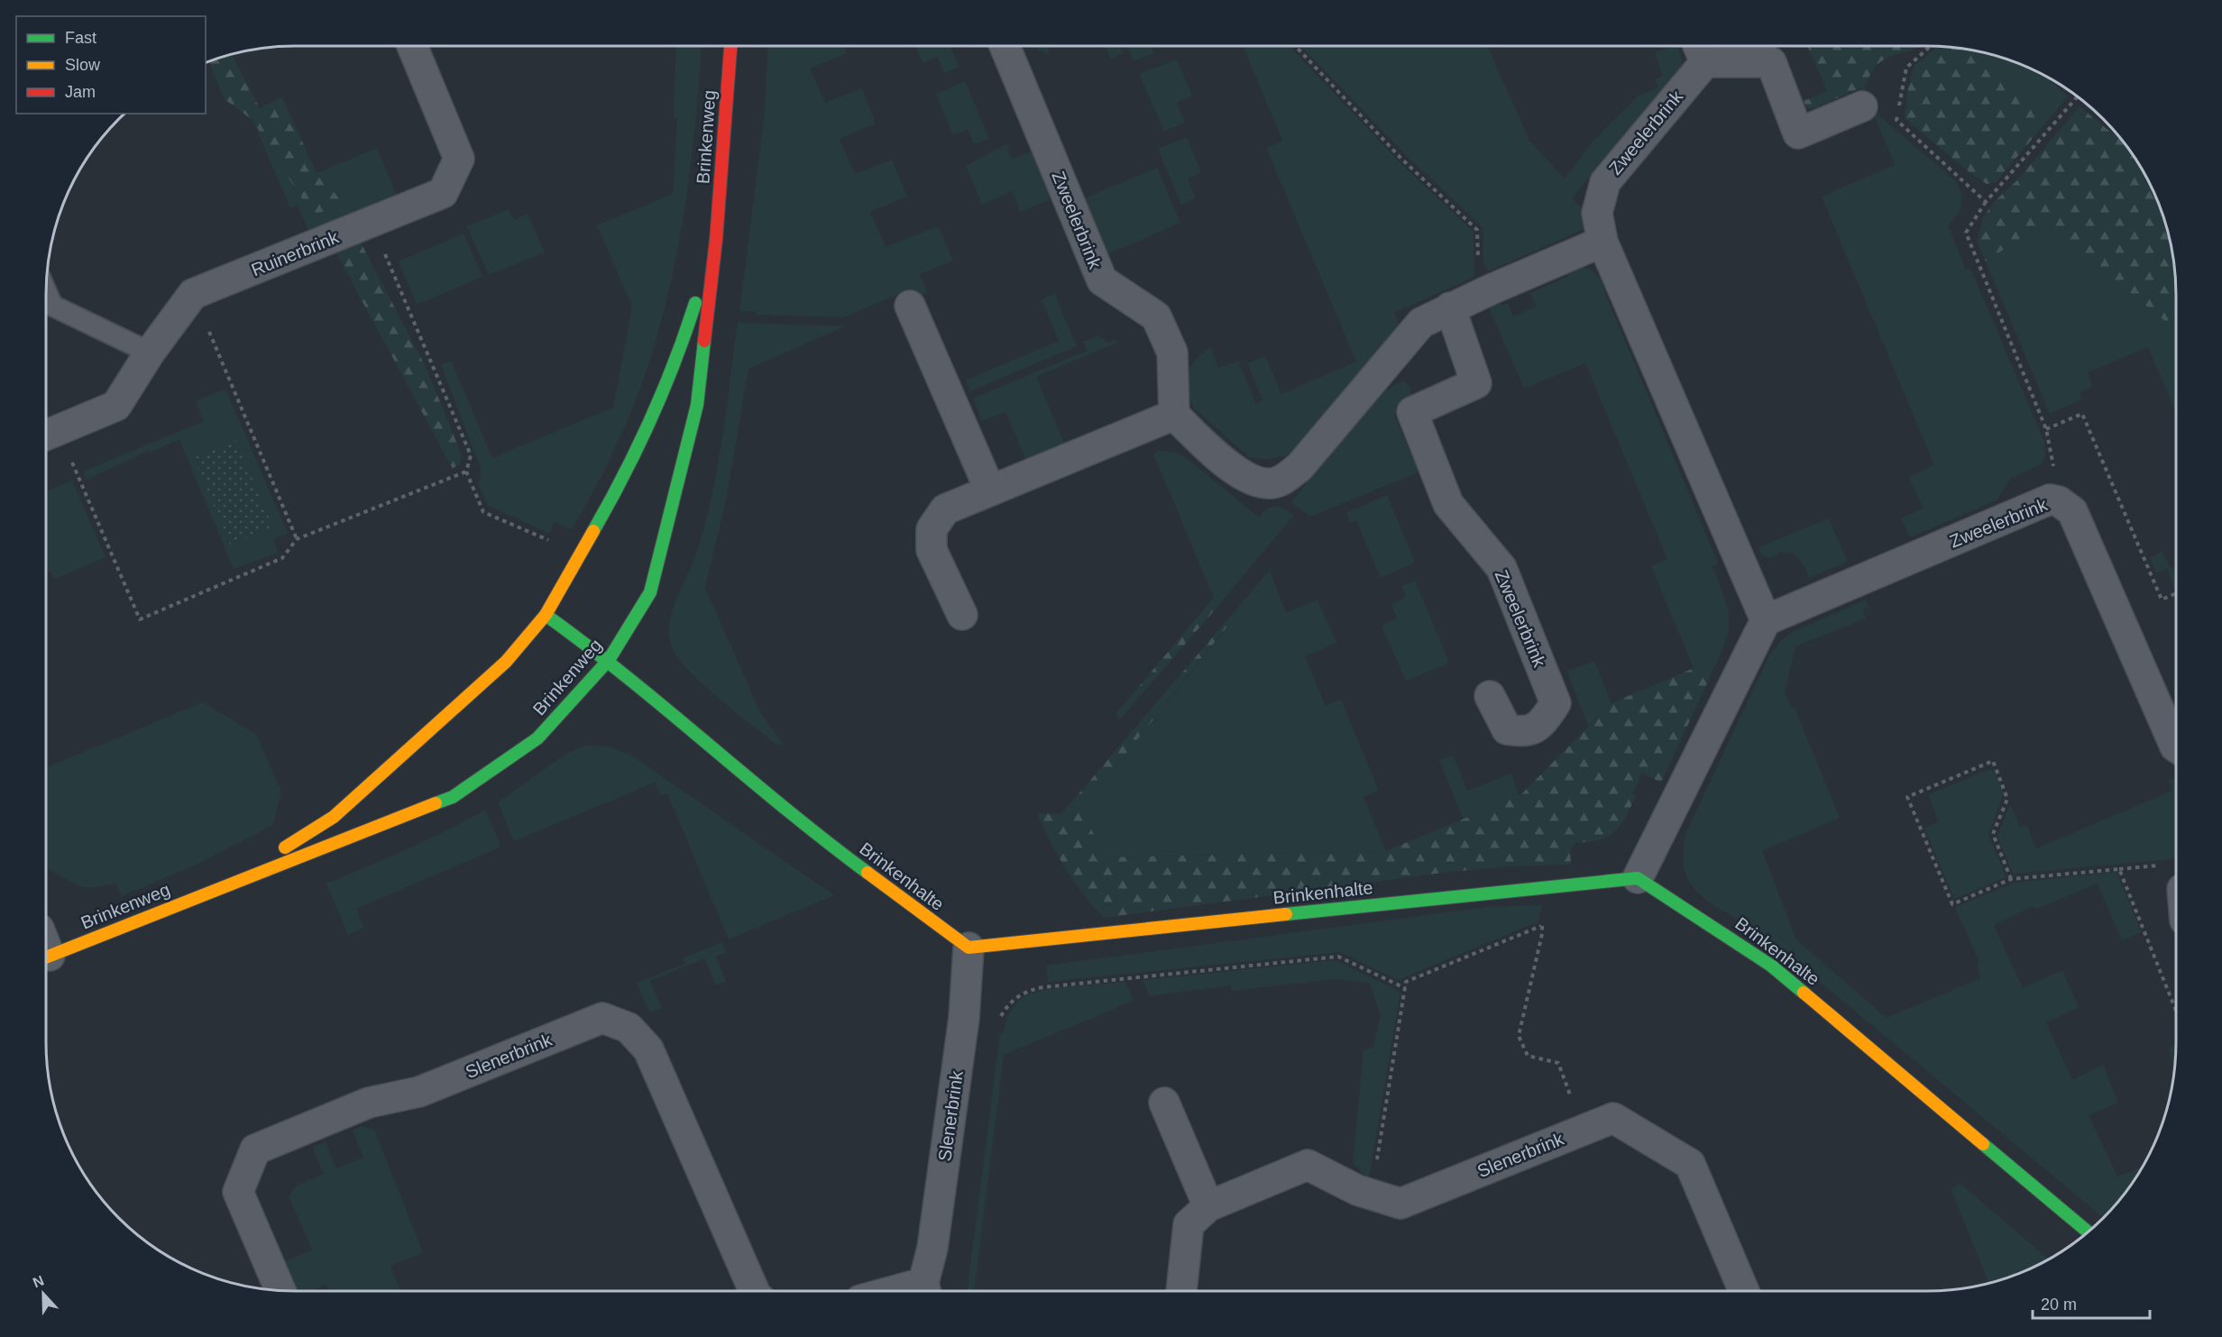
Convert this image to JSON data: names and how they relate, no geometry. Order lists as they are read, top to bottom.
{
  "streets": {
    "street": [
      "Zweelerbrink",
      "Brinkenweg",
      "Ruinerbrink",
      "Brinkenhalte",
      "Slenerbrink"
    ]
  },
  "crossings": [
    ["Brinkenweg", "Brinkenhalte"],
    ["Brinkenhalte", "Slenerbrink"]
  ],
  "legend": ["Fast", "Slow", "Jam"],
  "scale_bar": "20 m",
  "north": "top"
}
